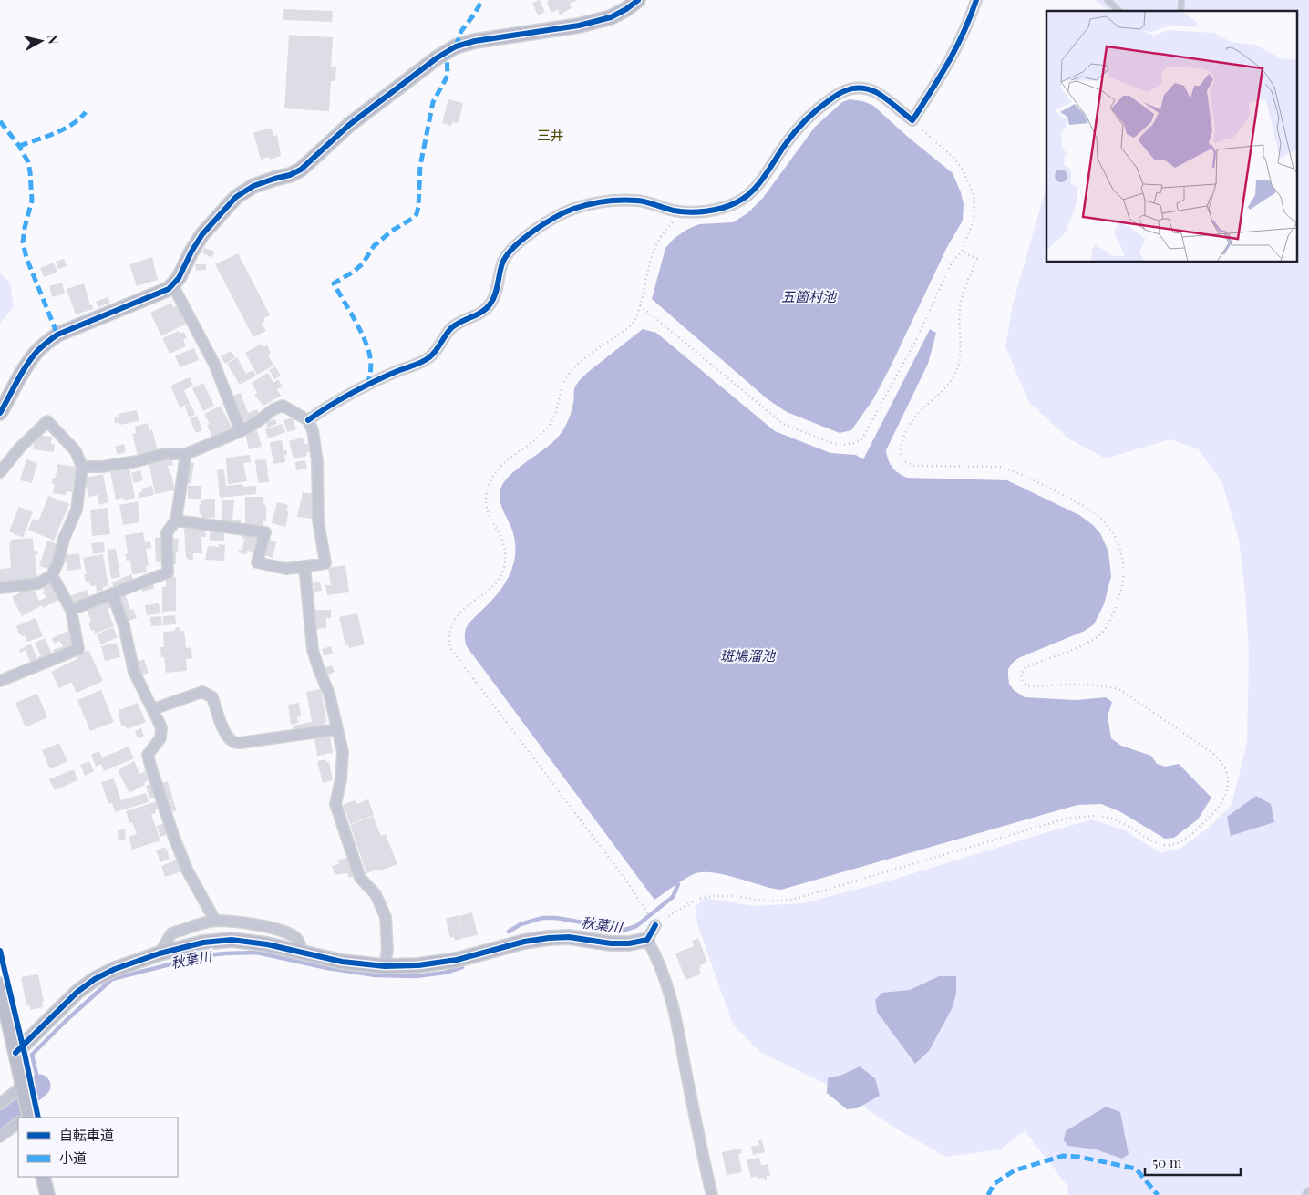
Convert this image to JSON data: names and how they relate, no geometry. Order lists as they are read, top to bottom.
{
  "districts": ["三井"],
  "water": ["五箇村池", "斑鳩溜池", "秋葉川"],
  "legend": ["自転車道", "小道"],
  "scale_bar": "50 m",
  "north": "right"
}
